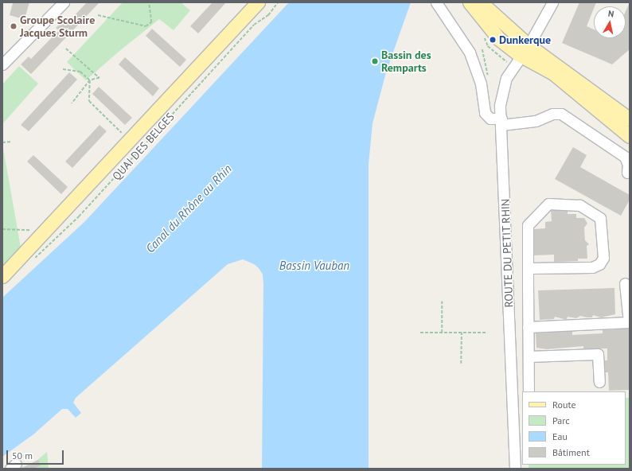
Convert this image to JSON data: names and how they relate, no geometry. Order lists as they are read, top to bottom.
{
  "streets": {
    "main road": ["QUAI DES BELGES"],
    "street": ["ROUTE DU PETIT RHIN"]
  },
  "water": ["Canal du Rhône au Rhin", "Bassin Vauban"],
  "places": ["Groupe Scolaire Jacques Sturm", "Dunkerque", "Bassin des Remparts"],
  "legend": [
    "Route",
    "Parc",
    "Eau",
    "Bâtiment"
  ],
  "scale_bar": "50 m",
  "north": "top"
}
